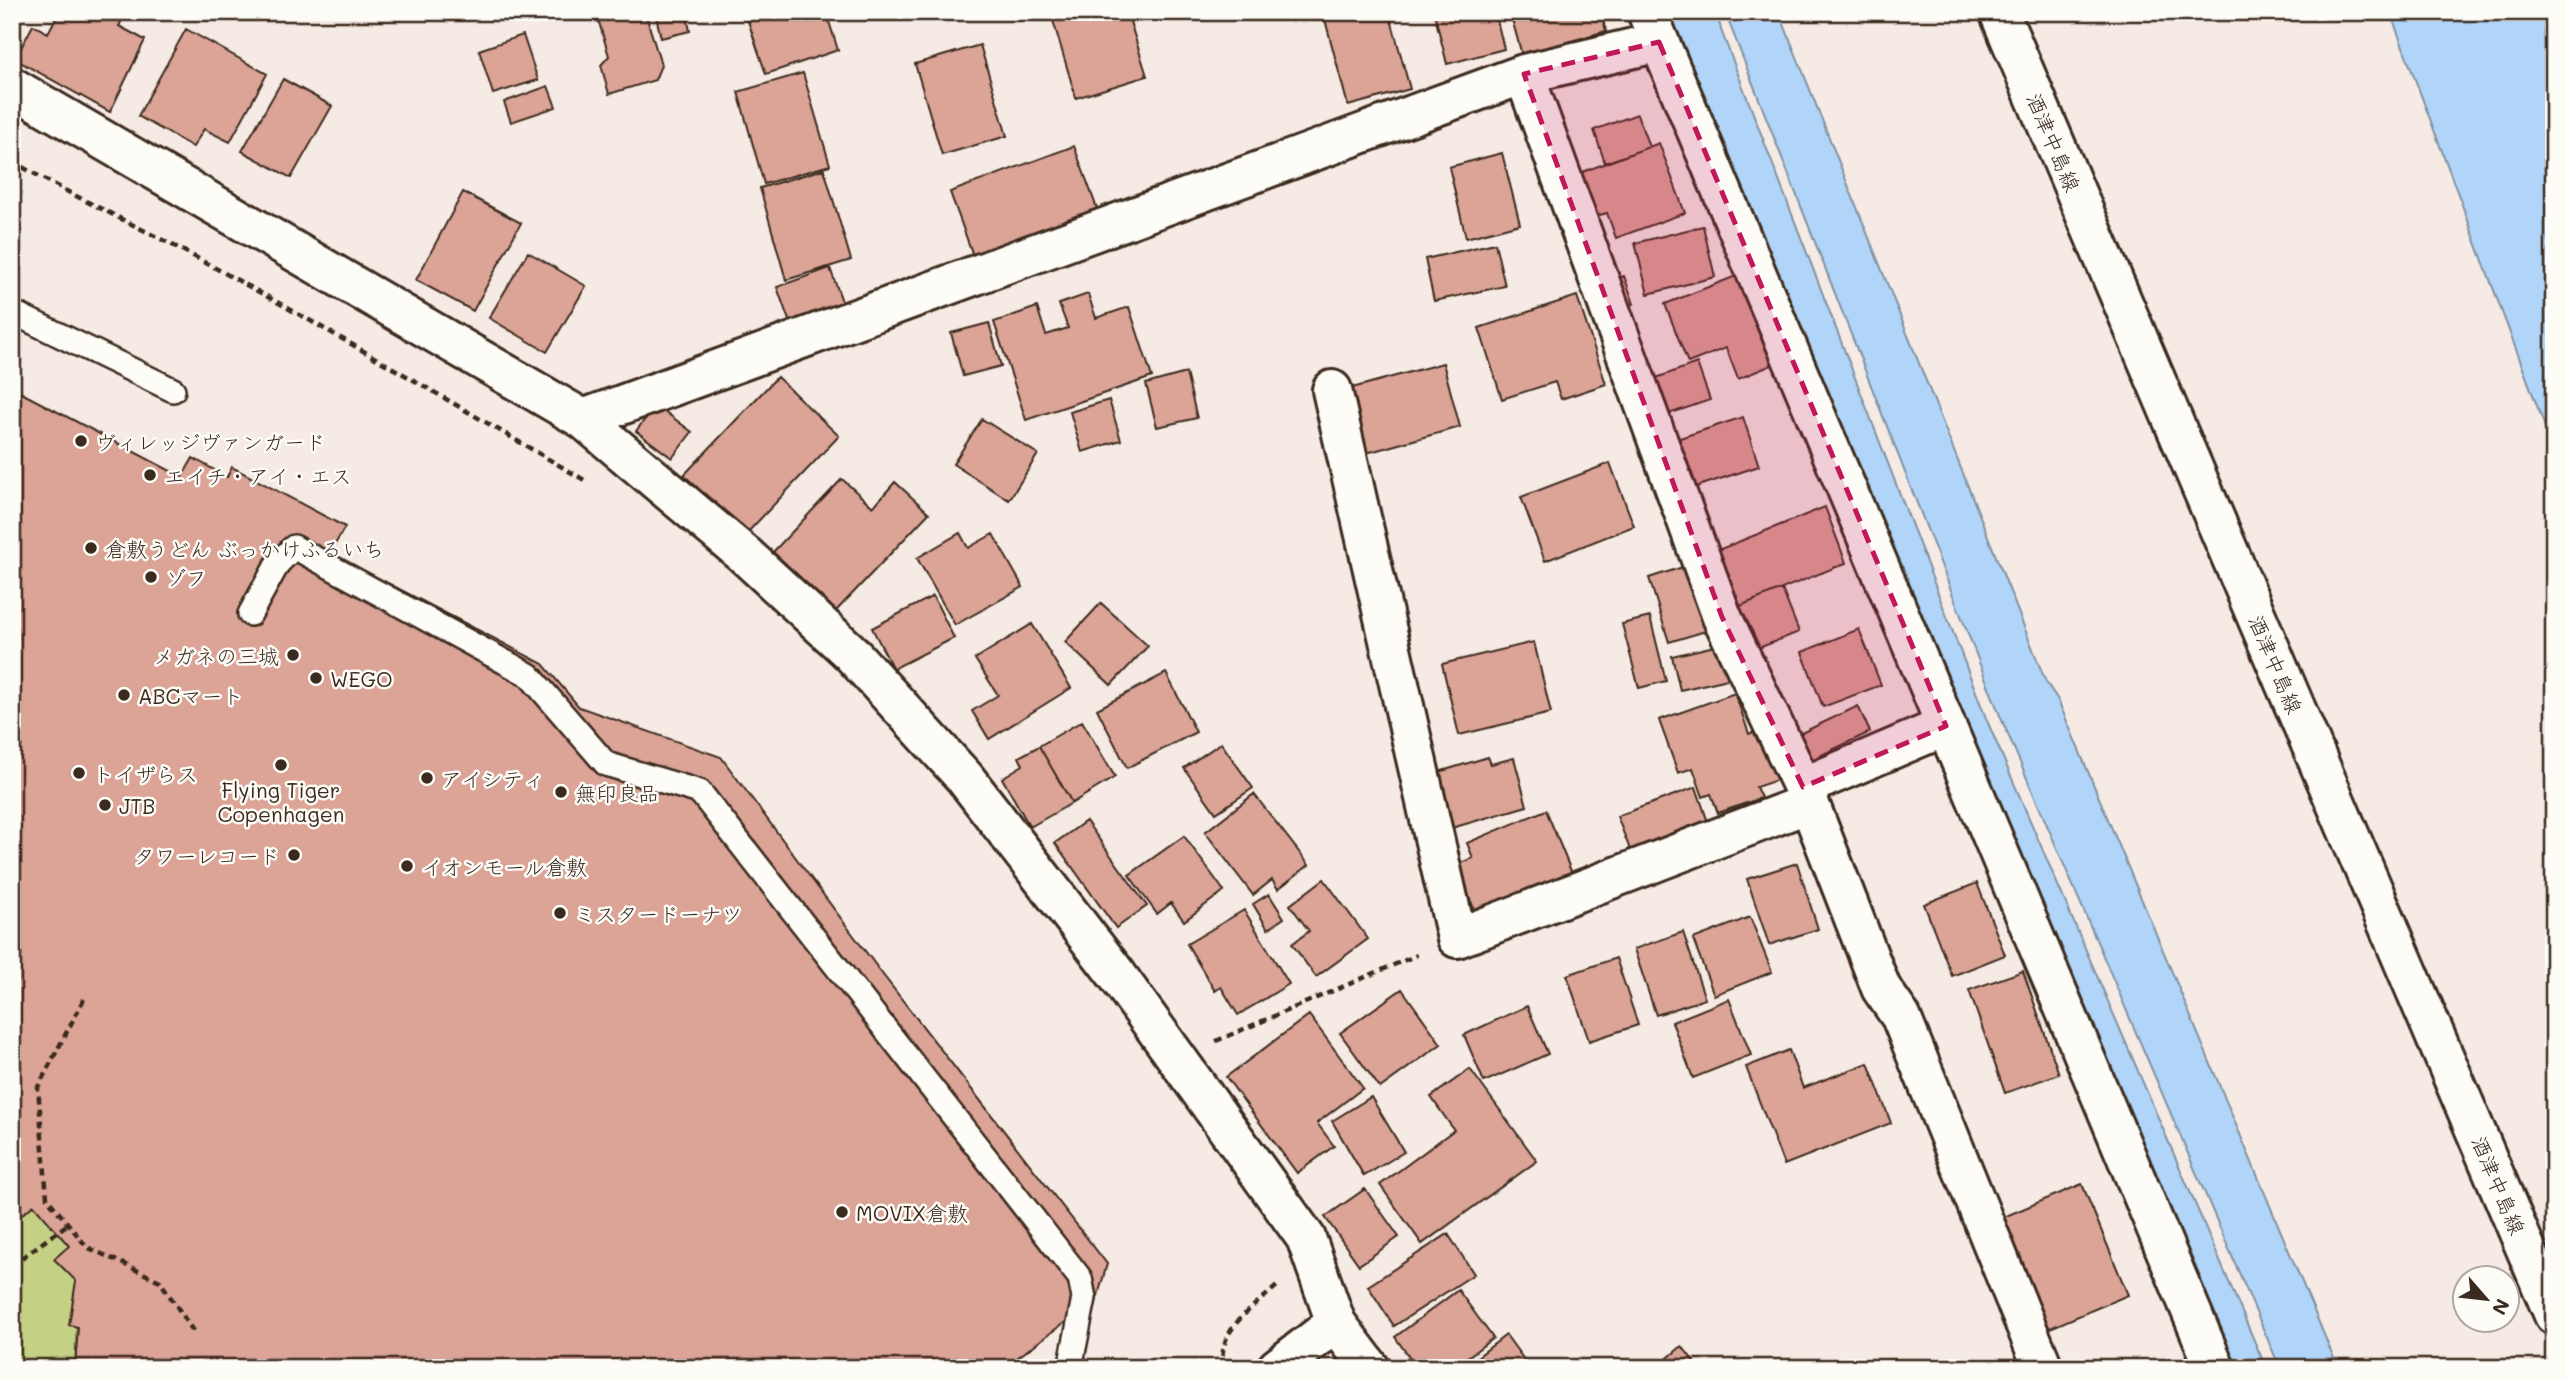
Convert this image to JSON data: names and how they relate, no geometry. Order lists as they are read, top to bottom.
{
  "streets": {
    "street": ["酒津中島線"]
  },
  "places": [
    "ヴィレッジヴァンガード",
    "エイチ・アイ・エス",
    "倉敷うどん ぶっかけふるいち",
    "ゾフ",
    "メガネの三城",
    "WEGO",
    "ABCマート",
    "Flying Tiger Copenhagen",
    "トイザらス",
    "アイシティ",
    "無印良品",
    "JTB",
    "タワーレコード",
    "イオンモール倉敷",
    "ミスタードーナツ",
    "MOVIX倉敷"
  ],
  "north": "bottom right"
}
